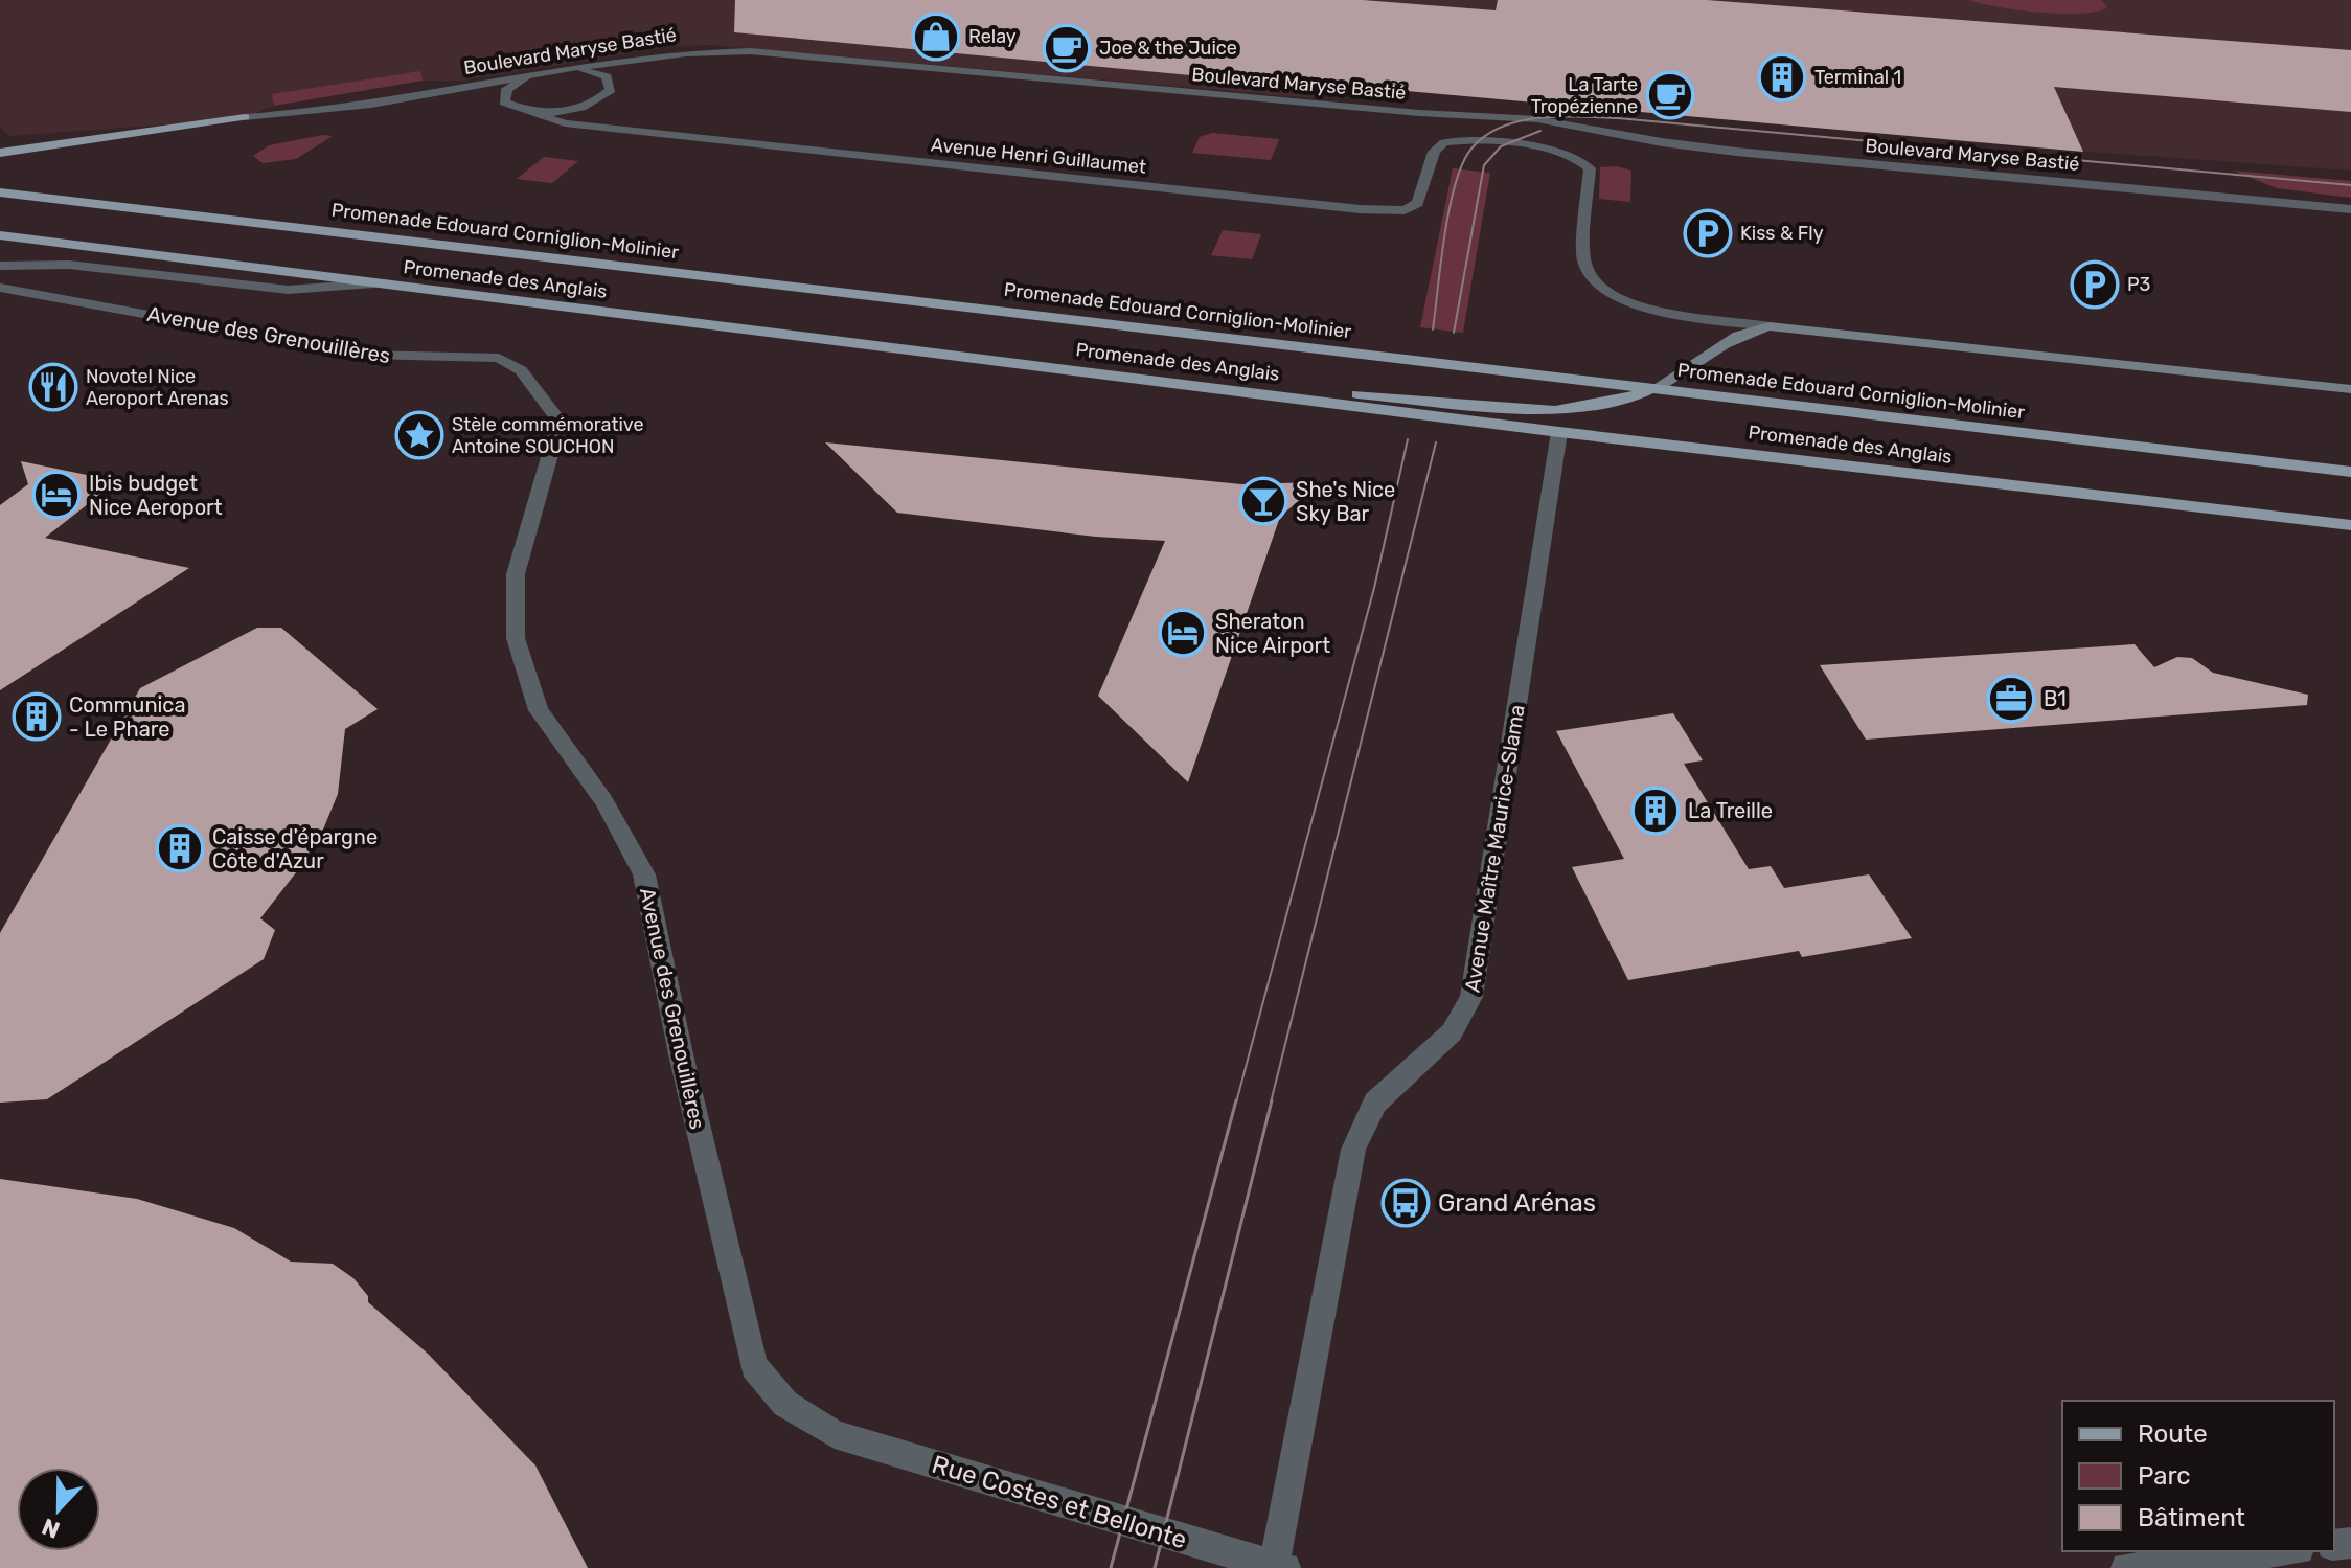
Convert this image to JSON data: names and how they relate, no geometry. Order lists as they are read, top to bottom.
{
  "streets": {
    "main road": ["Promenade Edouard Corniglion-Molinier", "Promenade des Anglais"],
    "street": [
      "Boulevard Maryse Bastié",
      "Avenue Henri Guillaumet",
      "Avenue des Grenouillères",
      "Avenue Maître Maurice-Slama",
      "Rue Costes et Bellonte"
    ]
  },
  "crossings": [
    ["Promenade des Anglais", "Avenue des Grenouillères"],
    ["Promenade des Anglais", "Avenue Maître Maurice-Slama"],
    ["Avenue des Grenouillères", "Rue Costes et Bellonte"],
    ["Avenue Maître Maurice-Slama", "Rue Costes et Bellonte"]
  ],
  "places": {
    "shop": ["Relay"],
    "cafe": ["Joe & the Juice", "La Tarte Tropézienne"],
    "building": [
      "Terminal 1",
      "Communica - Le Phare",
      "La Treille",
      "Caisse d'épargne Côte d'Azur"
    ],
    "parking": ["Kiss & Fly", "P3"],
    "restaurant": ["Novotel Nice Aeroport Arenas"],
    "place": ["Stèle commémorative Antoine SOUCHON"],
    "hotel": ["Ibis budget Nice Aeroport", "Sheraton Nice Airport"],
    "bar": ["She's Nice Sky Bar"],
    "office": ["B1"],
    "bus stop": ["Grand Arénas"]
  },
  "legend": ["Route", "Parc", "Bâtiment"],
  "north": "bottom"
}
